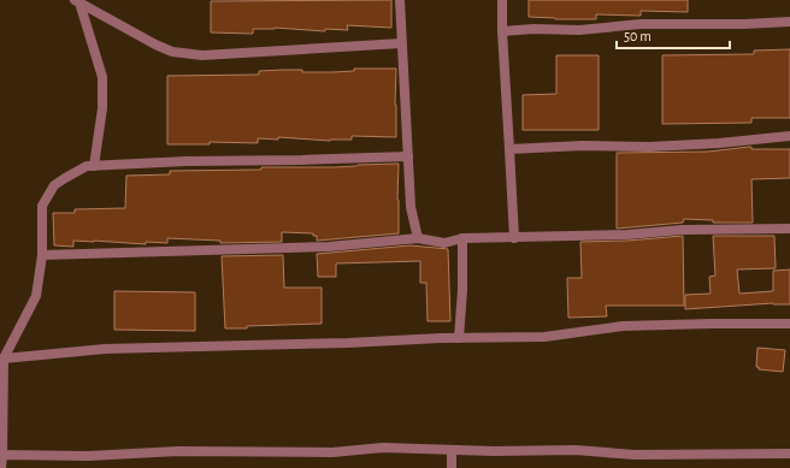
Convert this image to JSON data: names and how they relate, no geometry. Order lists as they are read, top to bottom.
{
  "scale_bar": "50 m"
}
